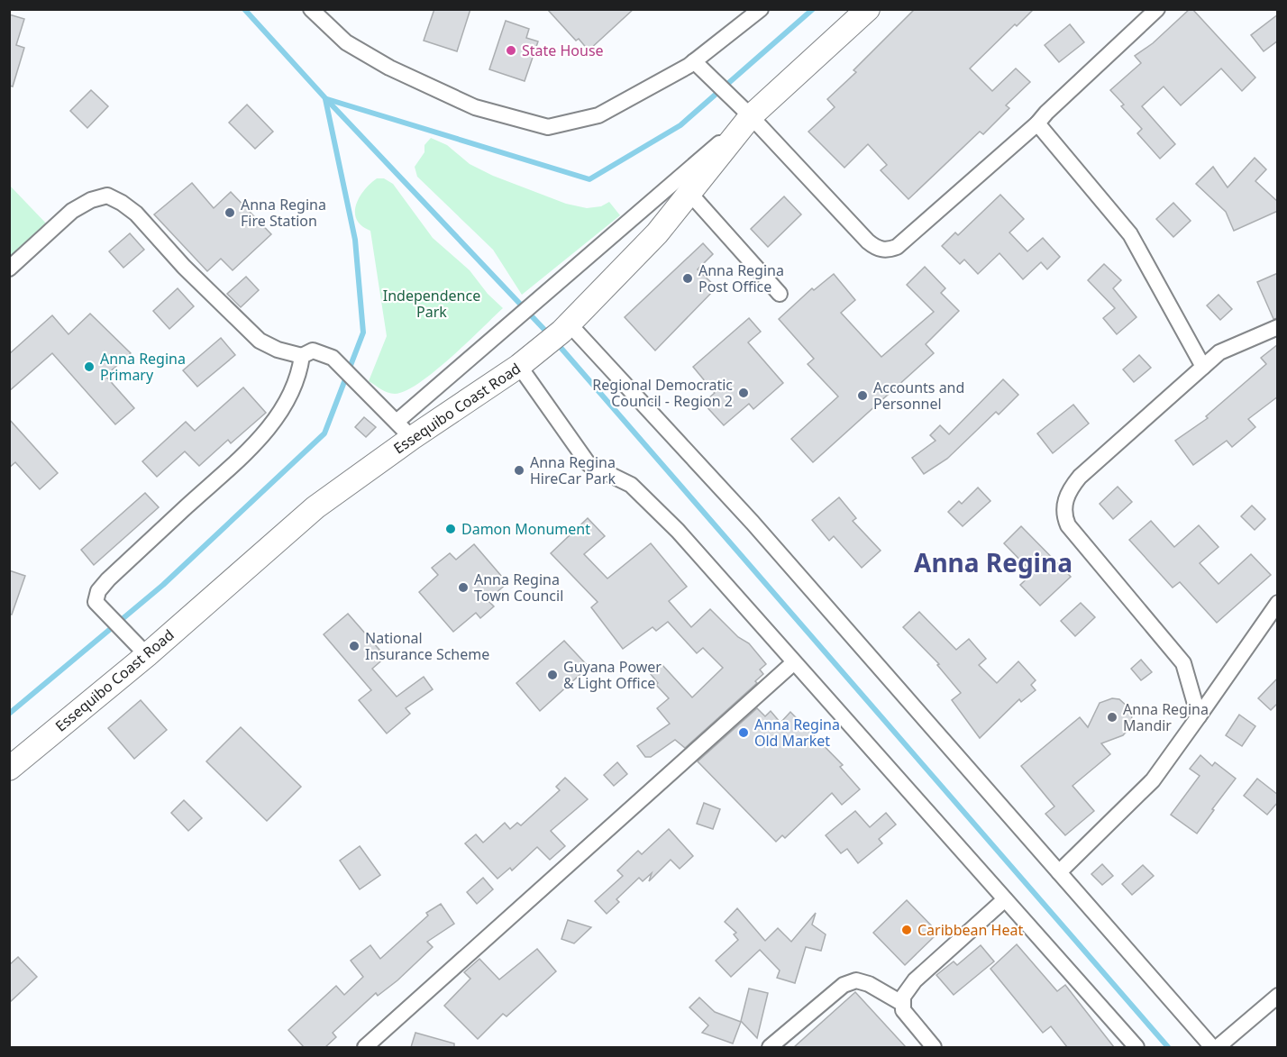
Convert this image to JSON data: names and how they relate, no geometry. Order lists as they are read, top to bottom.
{
  "streets": {
    "main road": ["Essequibo Coast Road"]
  },
  "districts": ["Anna Regina"],
  "parks": ["Independence Park"],
  "places": [
    "State House",
    "Anna Regina Fire Station",
    "Anna Regina Post Office",
    "Anna Regina Primary",
    "Regional Democratic Council - Region 2",
    "Accounts and Personnel",
    "Anna Regina HireCar Park",
    "Damon Monument",
    "Anna Regina Town Council",
    "National Insurance Scheme",
    "Guyana Power & Light Office",
    "Anna Regina Mandir",
    "Anna Regina Old Market",
    "Caribbean Heat"
  ]
}
